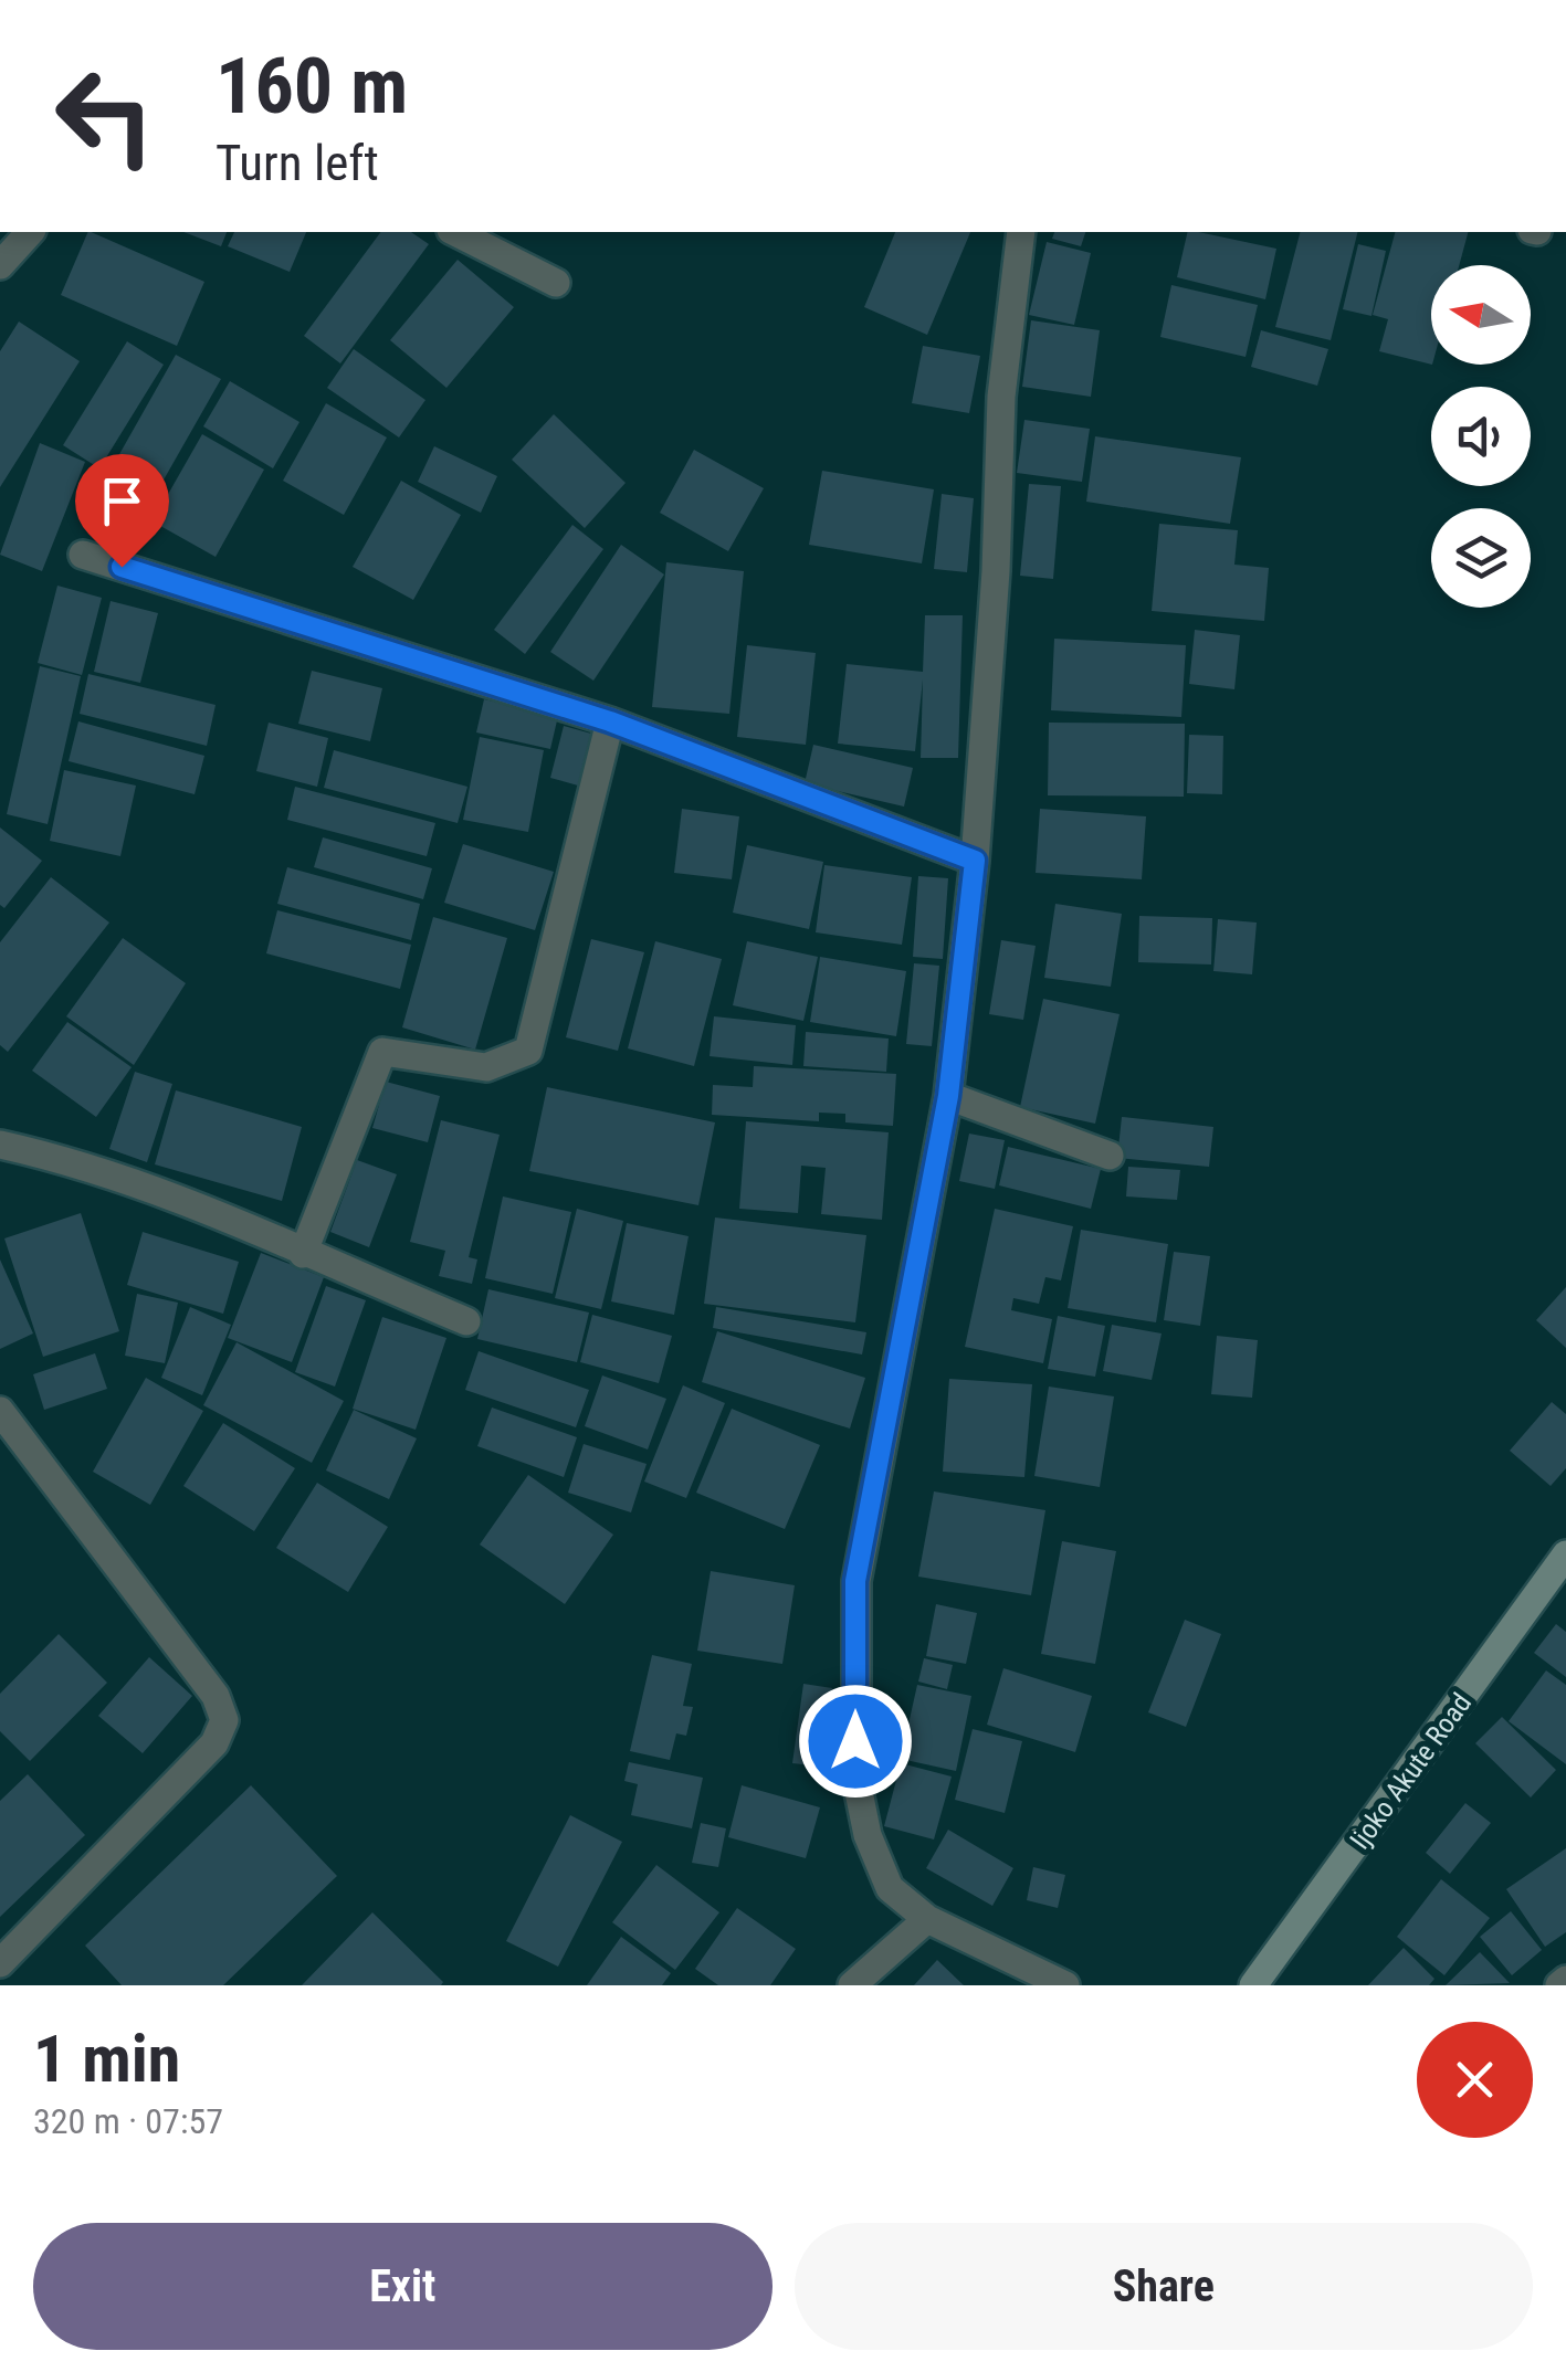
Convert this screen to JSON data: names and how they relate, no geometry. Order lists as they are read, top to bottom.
{
  "streets": {
    "main road": ["Ijoko Akute Road"]
  },
  "north": "left",
  "page": {
    "turn": ["160 m", "Turn left"],
    "heading": ["1 min", "320 m · 07:57"],
    "buttons": ["Exit", "Share"]
  }
}
